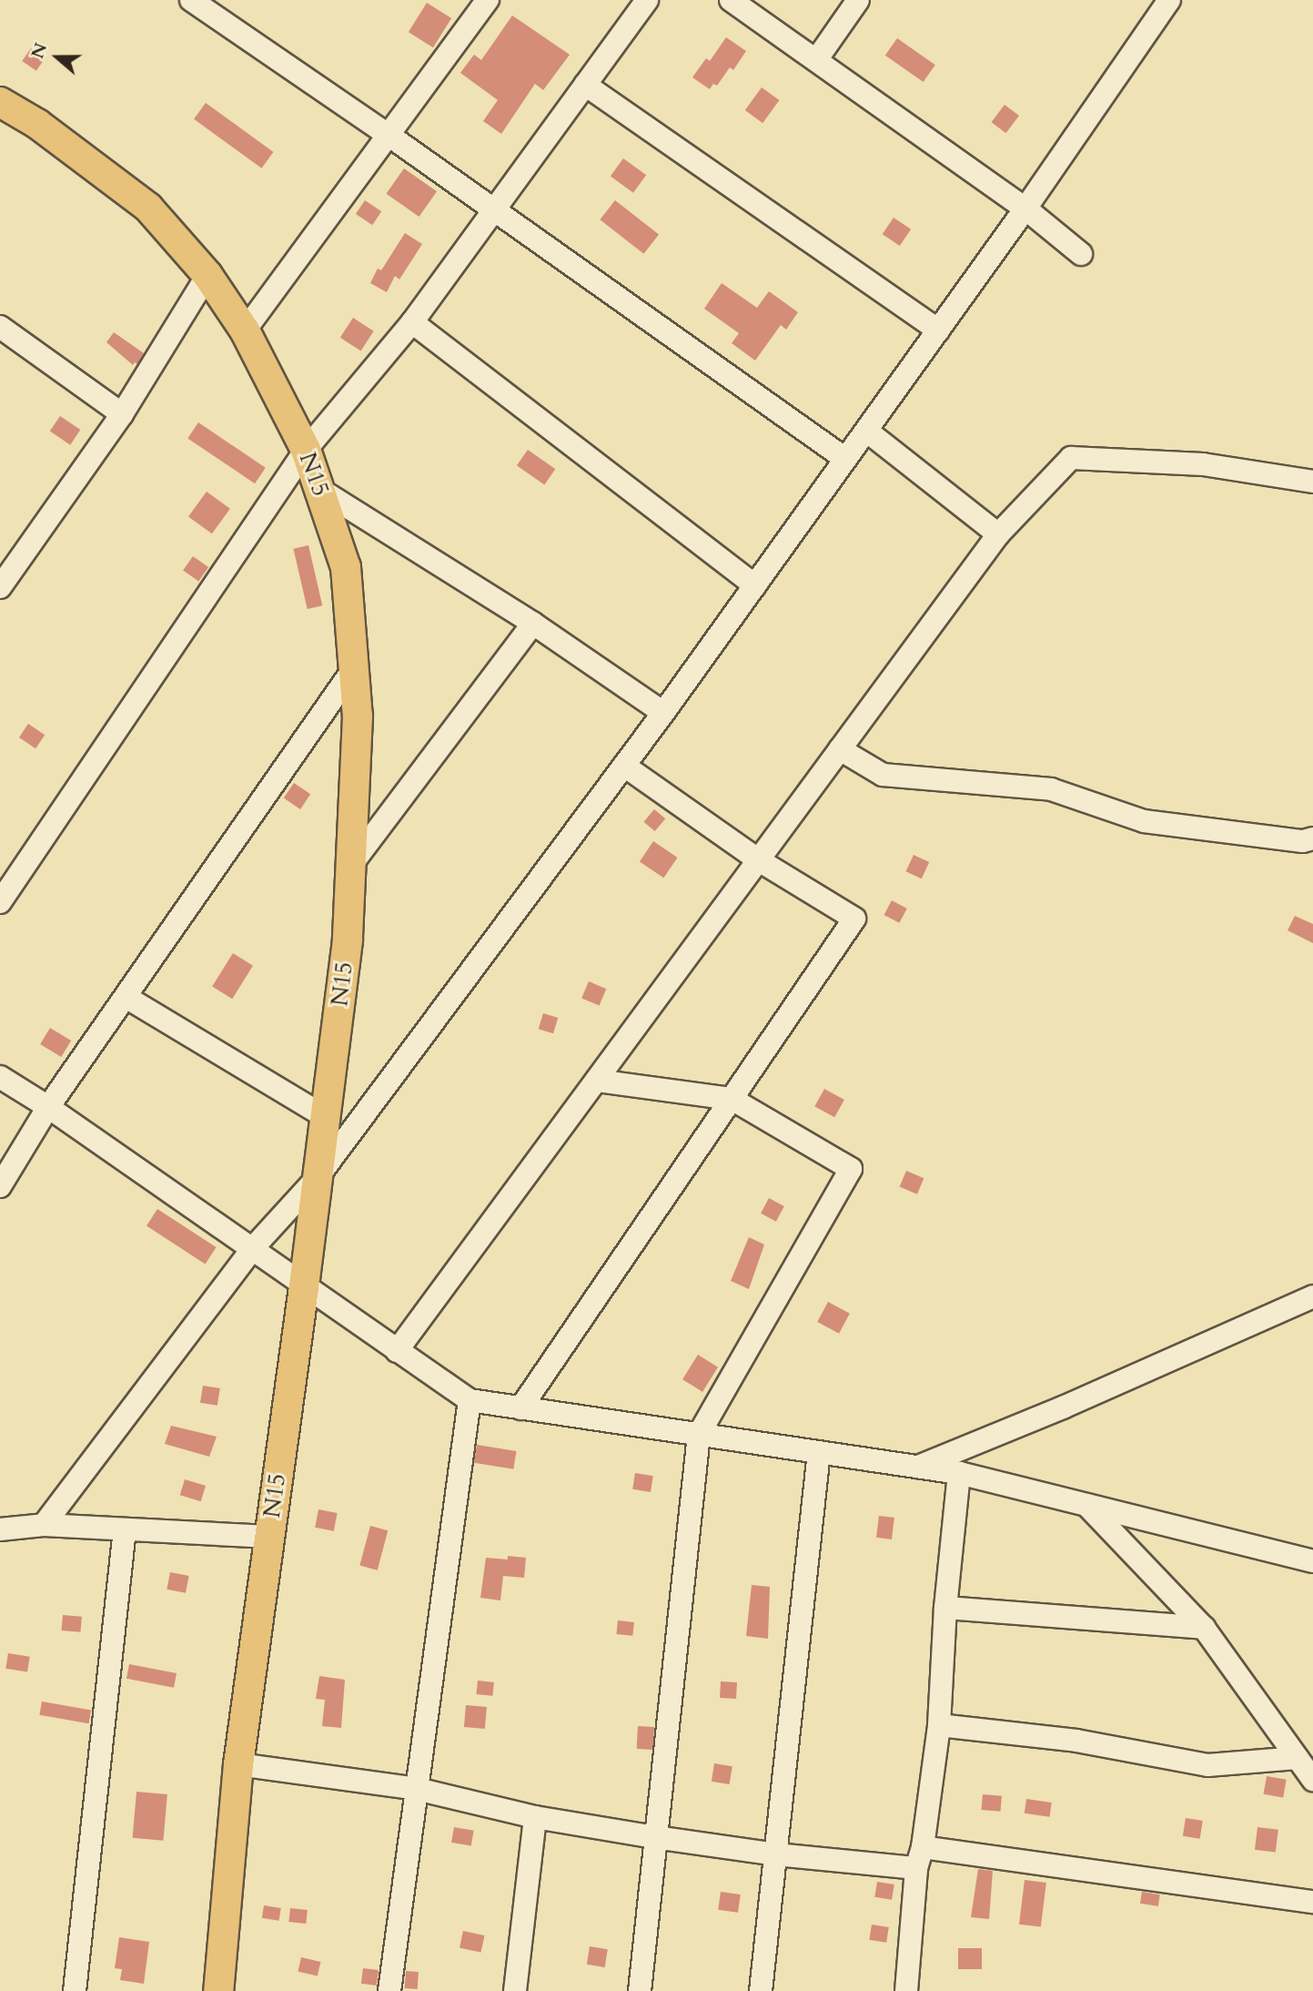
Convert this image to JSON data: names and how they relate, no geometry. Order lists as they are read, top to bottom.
{
  "streets": {
    "main road": ["N15"]
  },
  "north": "left"
}
